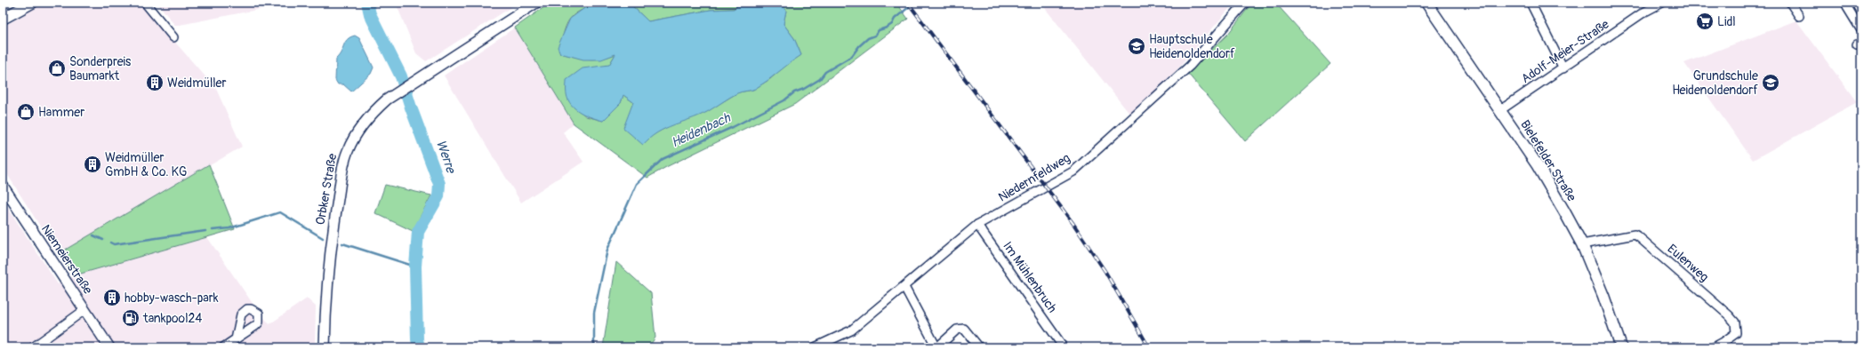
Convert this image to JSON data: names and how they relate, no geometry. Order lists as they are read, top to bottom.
{
  "streets": {
    "main road": ["Bielefelder Straße"],
    "street": [
      "Adolf-Meier-Straße",
      "Niedernfeldweg",
      "Orbker Straße",
      "Niemeierstraße",
      "Eulenweg",
      "Im Mühlenbruch"
    ]
  },
  "crossings": [
    ["Adolf-Meier-Straße", "Bielefelder Straße"],
    ["Bielefelder Straße", "Eulenweg"],
    ["Niedernfeldweg", "Im Mühlenbruch"]
  ],
  "water": ["Heidenbach", "Werre"],
  "places": {
    "supermarket": ["Lidl"],
    "school or university": ["Hauptschule Heidenoldendorf", "Grundschule Heidenoldendorf"],
    "shop": ["Sonderpreis Baumarkt", "Hammer"],
    "building": ["Weidmüller", "Weidmüller GmbH & Co. KG", "hobby-wasch-park"],
    "fuel station": ["tankpool24"]
  }
}
